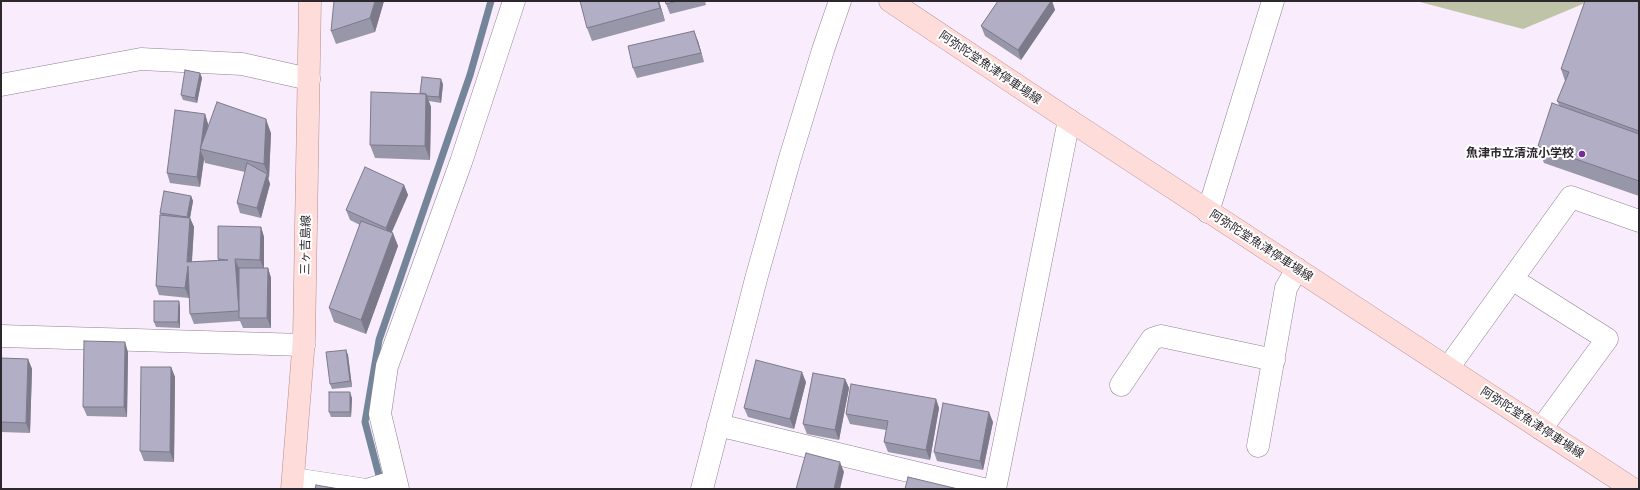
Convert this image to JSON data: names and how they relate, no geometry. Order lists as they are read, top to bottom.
{
  "streets": {
    "main road": ["阿弥陀堂魚津停車場線", "三ヶ吉島線"]
  },
  "places": ["魚津市立清流小学校"]
}
